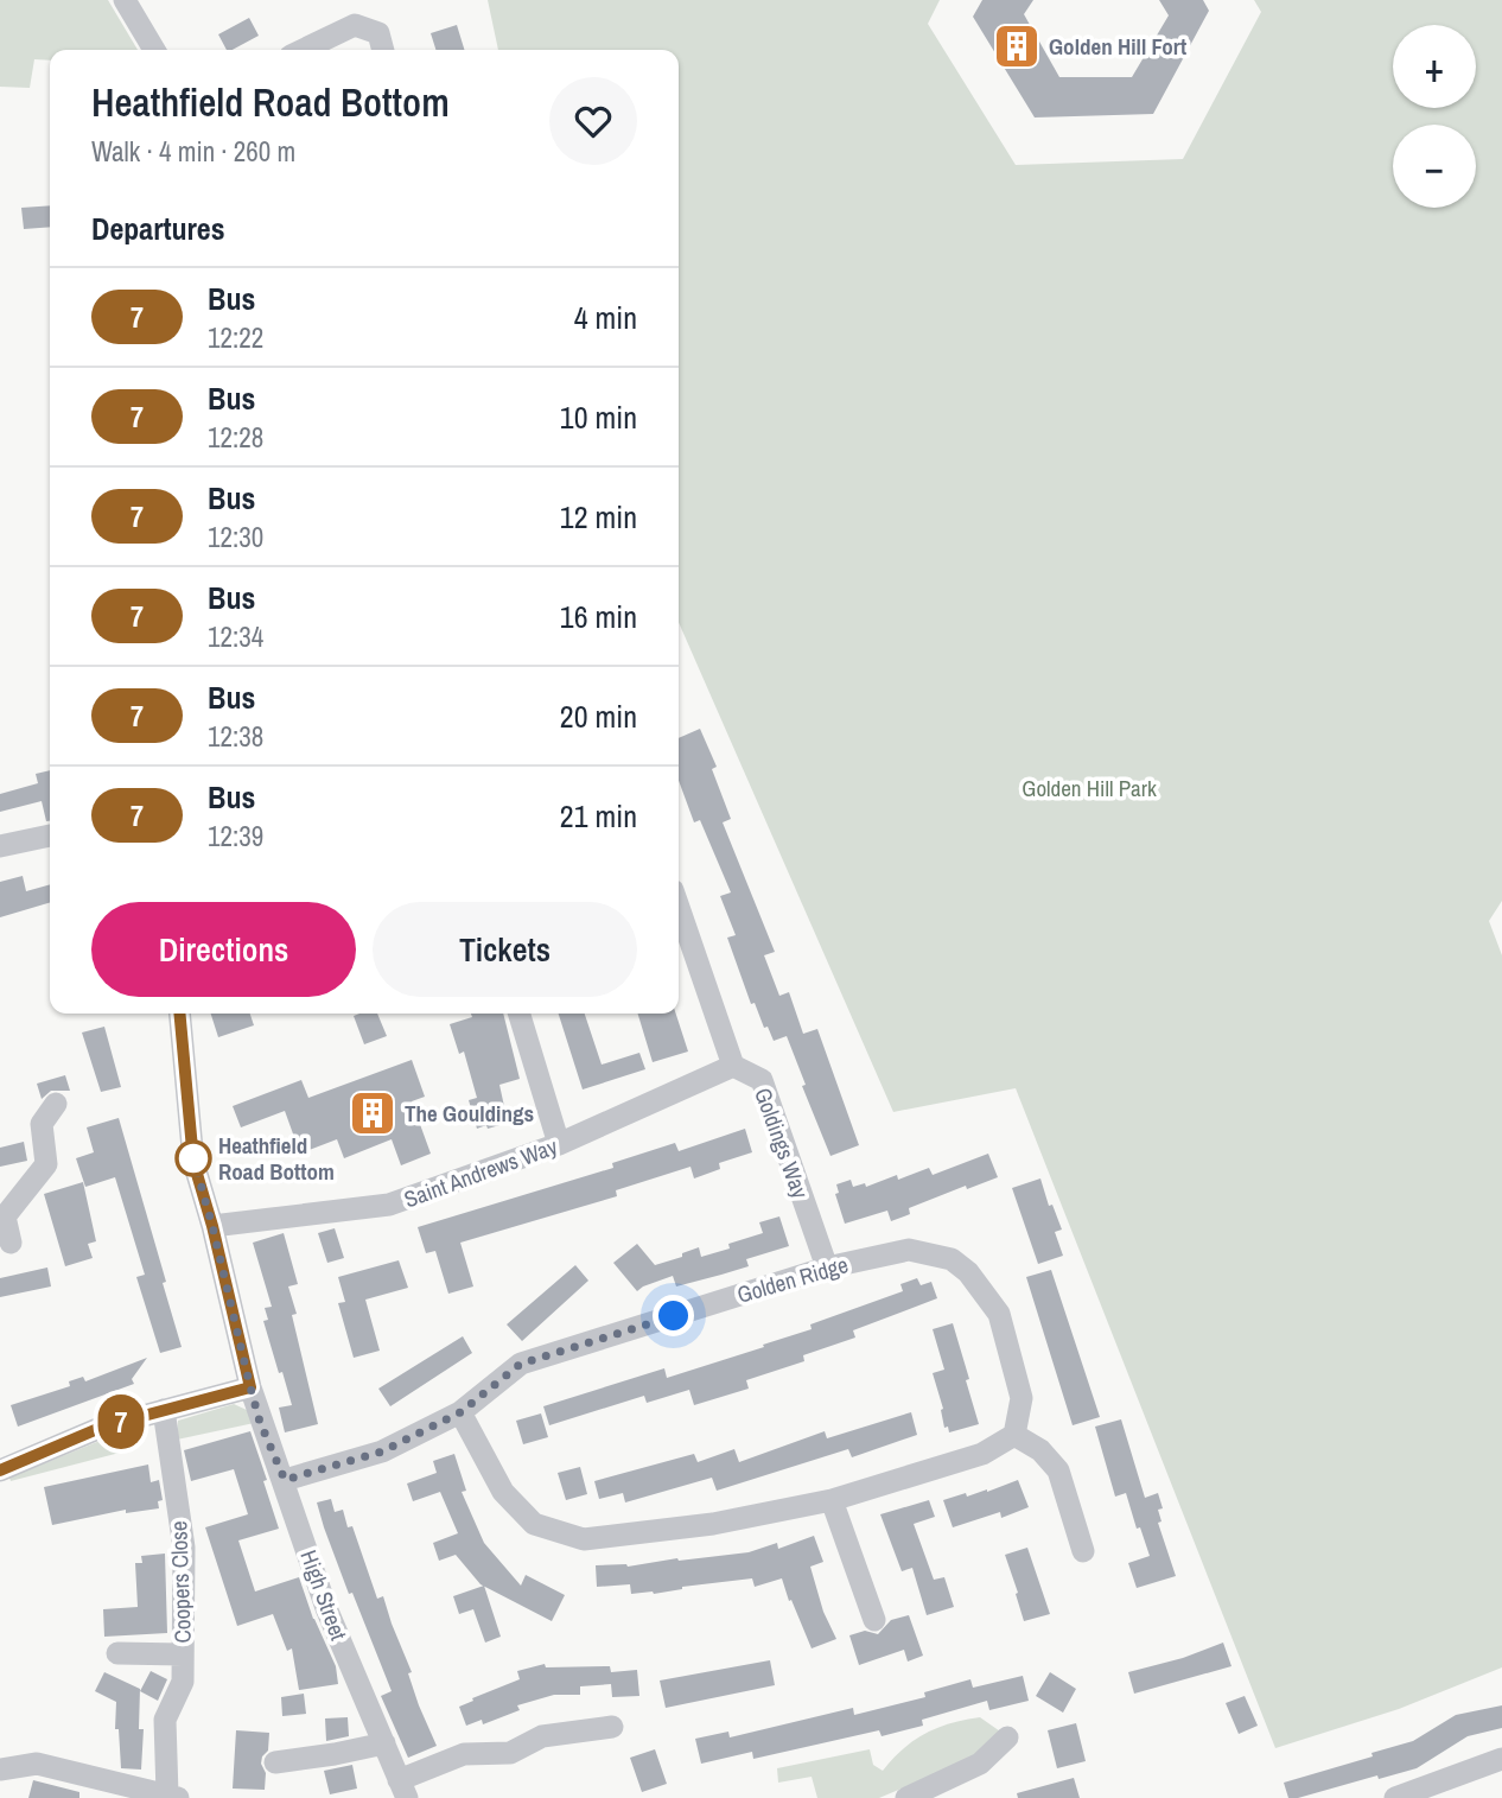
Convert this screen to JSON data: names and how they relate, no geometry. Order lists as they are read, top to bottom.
{
  "streets": {
    "street": [
      "Goldings Way",
      "Saint Andrews Way",
      "Golden Ridge",
      "Coopers Close",
      "High Street"
    ]
  },
  "crossings": [
    ["Goldings Way", "Saint Andrews Way"],
    ["Goldings Way", "Golden Ridge"],
    ["Saint Andrews Way", "High Street"],
    ["Golden Ridge", "High Street"]
  ],
  "parks": ["Golden Hill Park"],
  "places": {
    "building": ["Golden Hill Fort", "The Gouldings"],
    "other": ["Heathfield Road Bottom"]
  },
  "lines": ["bus line 7"],
  "page": {
    "on_map": "7",
    "map_buttons": ["+", "−"],
    "heading": [
      ["Heathfield Road Bottom", "Walk · 4 min · 260 m"],
      "Departures"
    ],
    "list": [
      {
        "mark": "7",
        "name": "Bus",
        "note": "12:22",
        "value": "4 min"
      },
      {
        "mark": "7",
        "name": "Bus",
        "note": "12:28",
        "value": "10 min"
      },
      {
        "mark": "7",
        "name": "Bus",
        "note": "12:30",
        "value": "12 min"
      },
      {
        "mark": "7",
        "name": "Bus",
        "note": "12:34",
        "value": "16 min"
      },
      {
        "mark": "7",
        "name": "Bus",
        "note": "12:38",
        "value": "20 min"
      },
      {
        "mark": "7",
        "name": "Bus",
        "note": "12:39",
        "value": "21 min"
      }
    ],
    "buttons": ["Directions", "Tickets"]
  }
}
